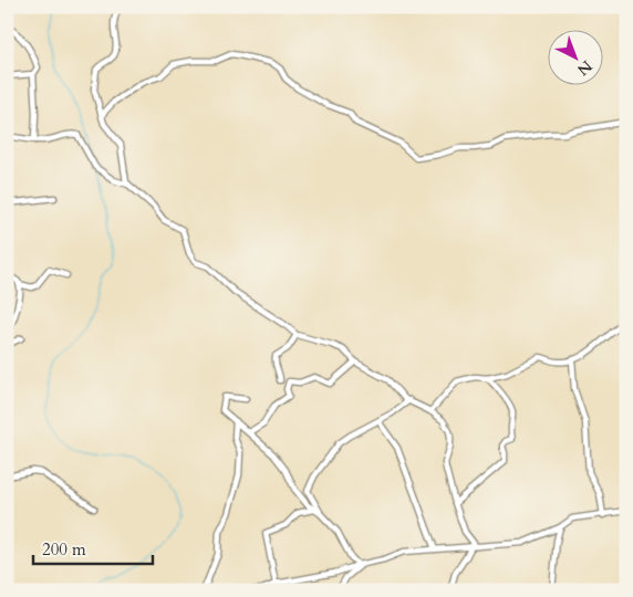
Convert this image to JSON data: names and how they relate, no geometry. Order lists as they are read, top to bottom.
{
  "scale_bar": "200 m",
  "north": "bottom right"
}
